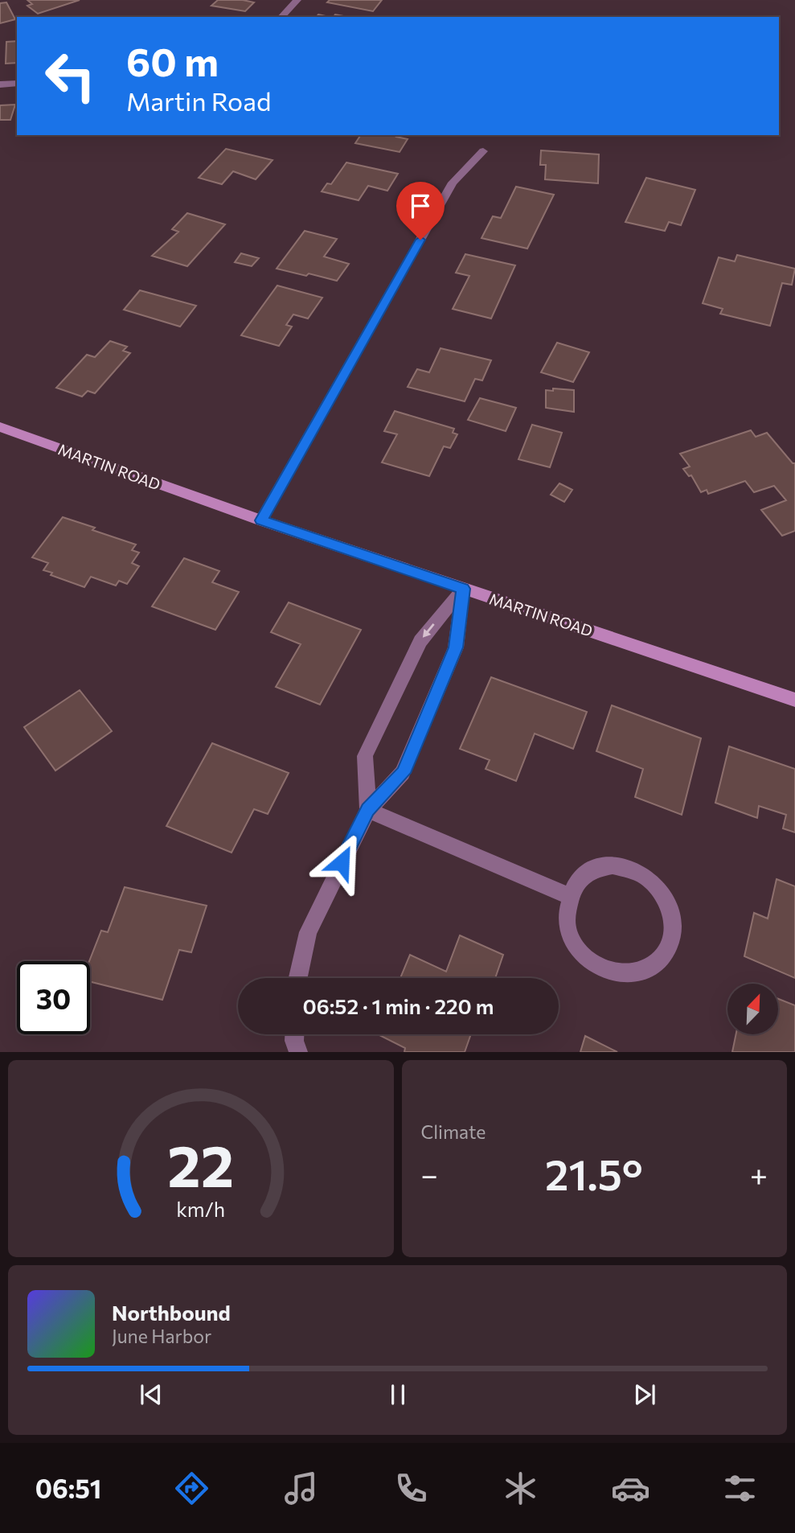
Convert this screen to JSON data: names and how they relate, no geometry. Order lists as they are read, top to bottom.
{
  "streets": {
    "street": ["MARTIN ROAD"]
  },
  "north": "top right",
  "page": {
    "turn": ["60 m", "Martin Road"],
    "limit": "30",
    "trip": "06:52 · 1 min · 220 m",
    "tile": "Climate",
    "heat": ["−", "21.5°", "+"],
    "song": ["Northbound", "June Harbor"],
    "tabs": "06:51",
    "gauge": ["22", "km/h"]
  }
}
